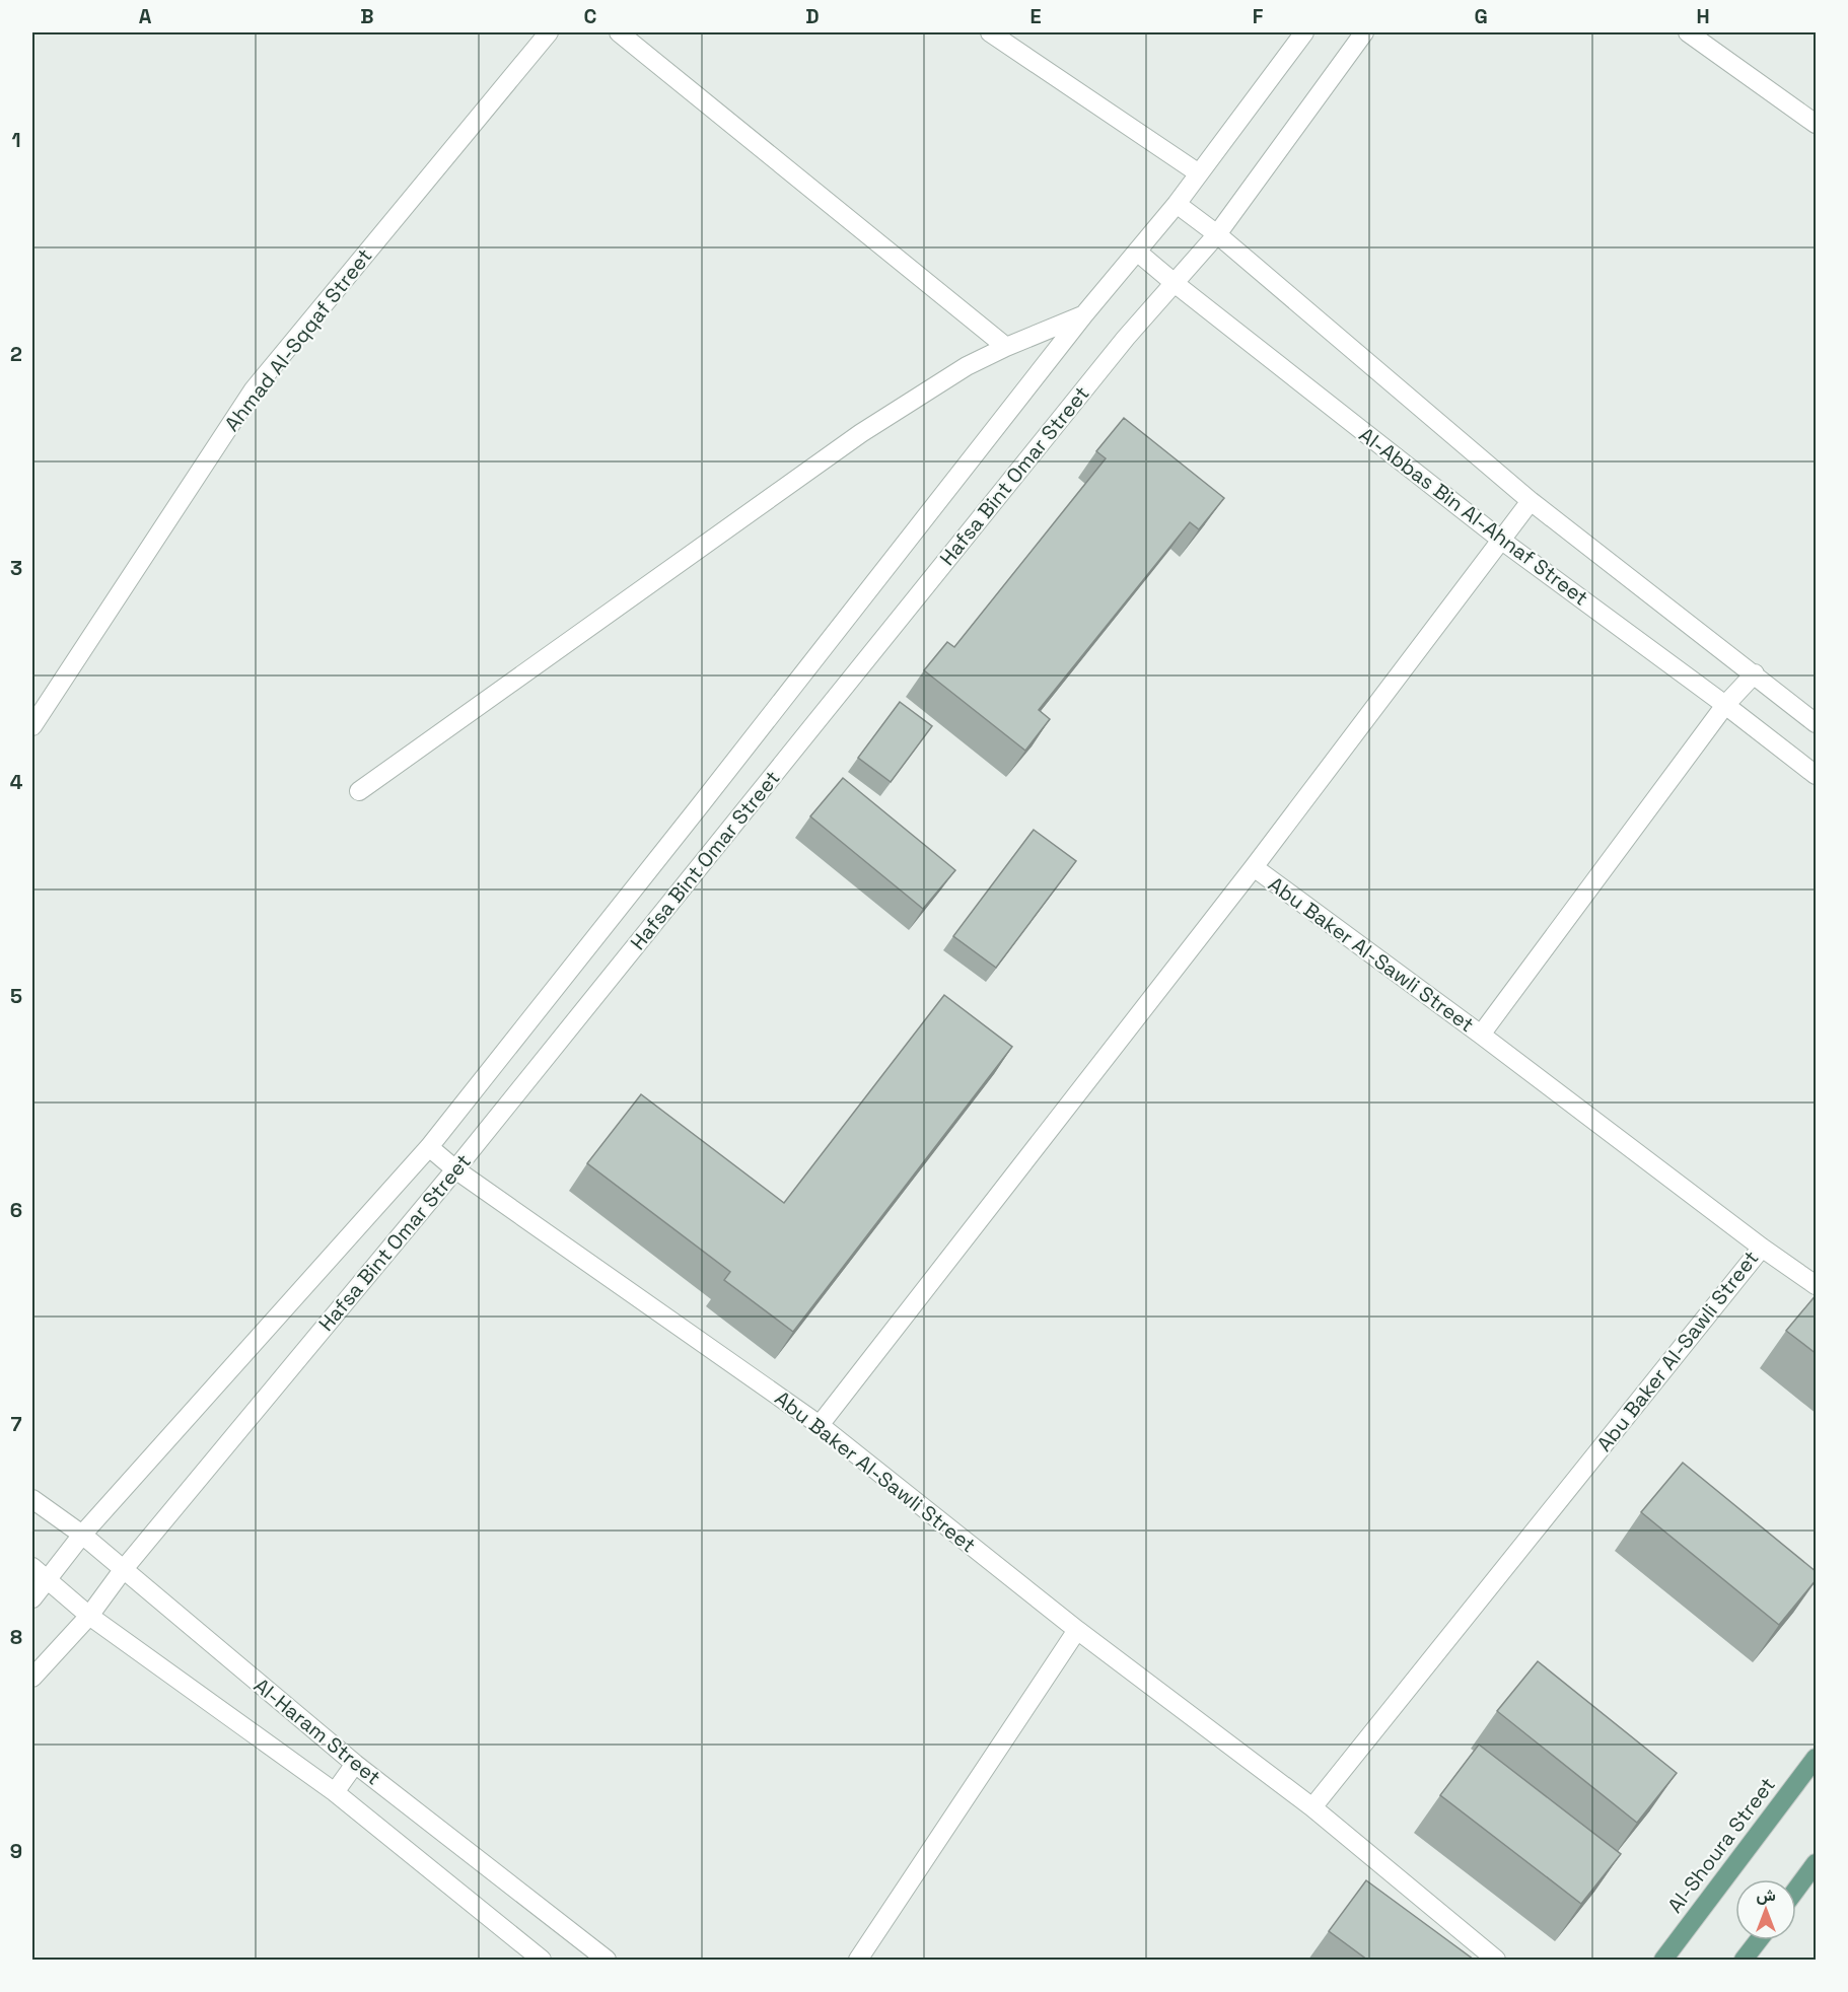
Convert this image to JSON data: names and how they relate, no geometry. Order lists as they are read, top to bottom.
{
  "streets": {
    "main road": ["Al-Shoura Street"],
    "street": [
      "Ahmad Al-Sqqaf Street",
      "Hafsa Bint Omar Street",
      "Al-Abbas Bin Al-Ahnaf Street",
      "Abu Baker Al-Sawli Street",
      "Al-Haram Street"
    ]
  },
  "crossings": [
    ["Hafsa Bint Omar Street", "Al-Abbas Bin Al-Ahnaf Street"],
    ["Hafsa Bint Omar Street", "Abu Baker Al-Sawli Street"],
    ["Hafsa Bint Omar Street", "Al-Haram Street"]
  ],
  "north": "top",
  "grid": {
    "columns": [
      "A",
      "B",
      "C",
      "D",
      "E",
      "F",
      "G",
      "H"
    ],
    "rows": [
      "1",
      "2",
      "3",
      "4",
      "5",
      "6",
      "7",
      "8",
      "9"
    ]
  }
}
